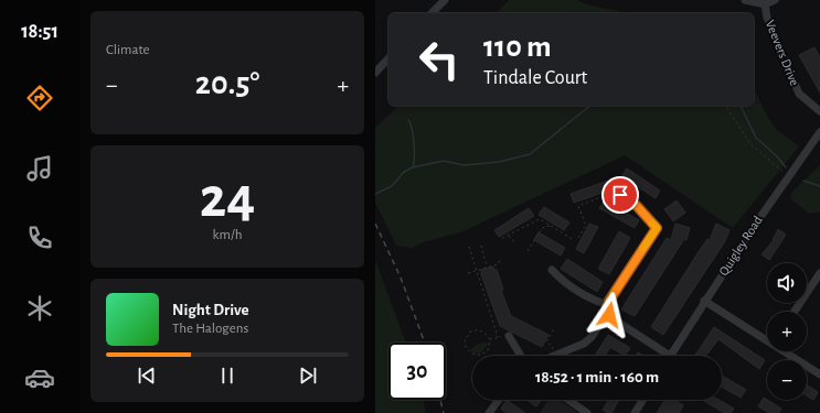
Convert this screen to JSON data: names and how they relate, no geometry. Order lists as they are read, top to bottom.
{
  "streets": {
    "street": ["Veevers Drive", "Quigley Road"]
  },
  "page": {
    "tabs": "18:51",
    "tile": [
      "Climate",
      ["24", "km/h"]
    ],
    "turn": ["110 m", "Tindale Court"],
    "heat": ["−", "20.5°", "+"],
    "map_buttons": ["+", "−"],
    "song": ["Night Drive", "The Halogens"],
    "limit": "30",
    "trip": "18:52 · 1 min · 160 m"
  }
}
